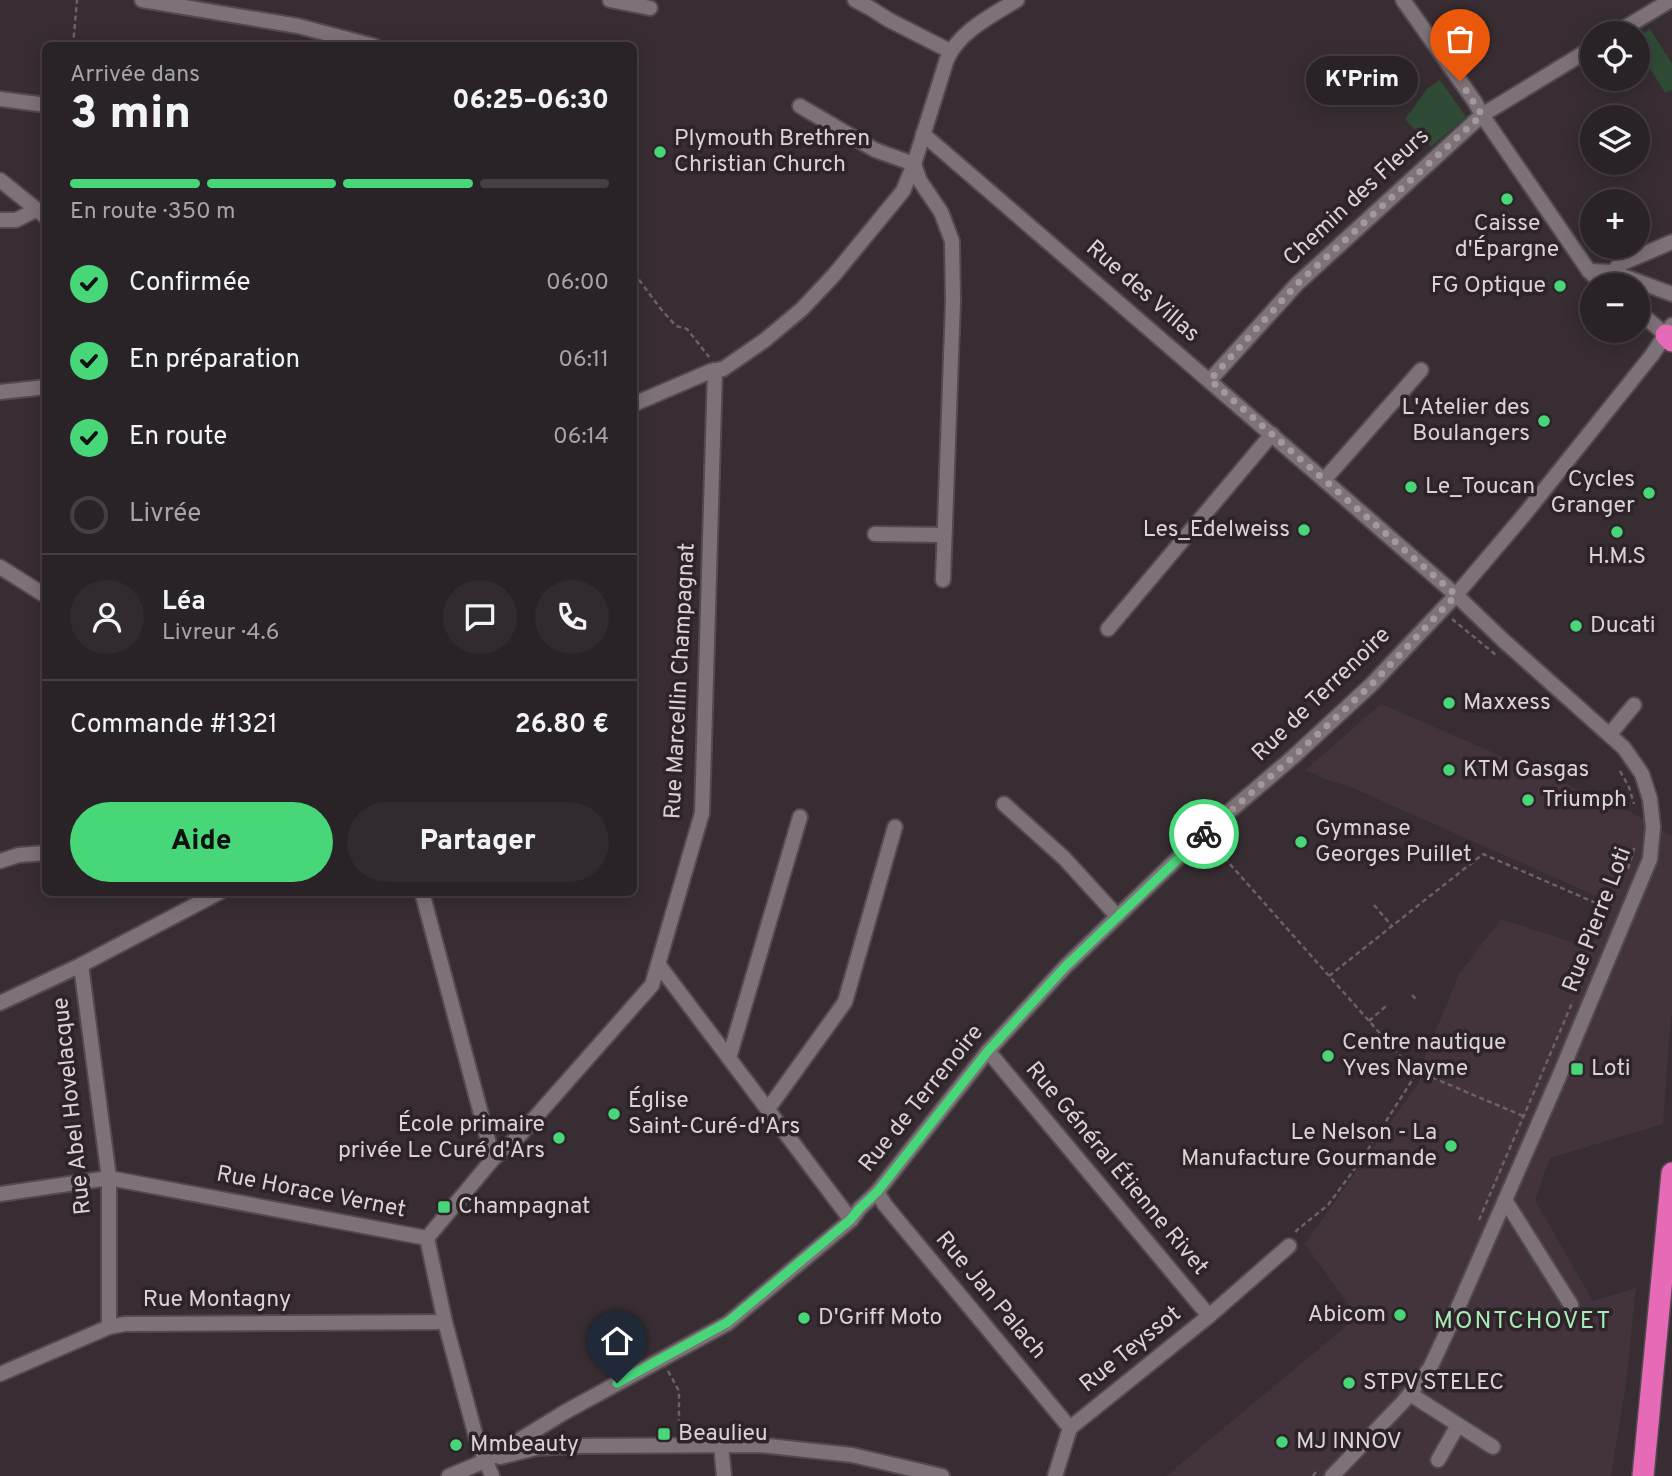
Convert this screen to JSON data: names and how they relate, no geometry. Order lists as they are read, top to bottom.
{
  "streets": {
    "street": [
      "Chemin des Fleurs",
      "Rue des Villas",
      "Rue Marcellin Champagnat",
      "Rue de Terrenoire",
      "Rue Pierre Loti",
      "Rue Abel Hovelacque",
      "Rue Général Étienne Rivet",
      "Rue Horace Vernet",
      "Rue Jan Palach",
      "Rue Montagny",
      "Rue Teyssot"
    ]
  },
  "crossings": [
    ["Chemin des Fleurs", "Rue des Villas"],
    ["Rue des Villas", "Rue de Terrenoire"],
    ["Rue des Villas", "Rue Pierre Loti"],
    ["Rue Marcellin Champagnat", "Rue Horace Vernet"],
    ["Rue de Terrenoire", "Rue Pierre Loti"],
    ["Rue de Terrenoire", "Rue Général Étienne Rivet"],
    ["Rue de Terrenoire", "Rue Horace Vernet"],
    ["Rue de Terrenoire", "Rue Jan Palach"],
    ["Rue Abel Hovelacque", "Rue Horace Vernet"],
    ["Rue Abel Hovelacque", "Rue Montagny"],
    ["Rue Général Étienne Rivet", "Rue Teyssot"],
    ["Rue Horace Vernet", "Rue Montagny"],
    ["Rue Jan Palach", "Rue Teyssot"]
  ],
  "districts": ["MONTCHOVET"],
  "places": {
    "other": [
      "K'Prim",
      "Plymouth Brethren Christian Church",
      "Caisse d'Épargne",
      "FG Optique",
      "L'Atelier des Boulangers",
      "Le_Toucan",
      "Cycles Granger",
      "Les_Edelweiss",
      "H.M.S",
      "Ducati",
      "Maxxess",
      "KTM Gasgas",
      "Triumph",
      "Gymnase Georges Puillet",
      "Centre nautique Yves Nayme",
      "Église Saint-Curé-d'Ars",
      "École primaire privée Le Curé d'Ars",
      "Le Nelson - La Manufacture Gourmande",
      "Abicom",
      "D'Griff Moto",
      "STPV STELEC",
      "MJ INNOV",
      "Mmbeauty"
    ],
    "transit": ["Loti", "Champagnat", "Beaulieu"]
  },
  "page": {
    "map_buttons": ["+", "−"],
    "heading": ["3 min", "Arrivée dans", "06:25–06:30"],
    "panel": [
      "Léa",
      "Livreur · 4.6",
      "Commande #1321",
      "26.80 €"
    ],
    "bubble": "K'Prim",
    "bar": "En route · 350 m",
    "list": [
      ["Confirmée", "06:00"],
      ["En préparation", "06:11"],
      ["En route", "06:14"],
      "Livrée"
    ],
    "buttons": ["Aide", "Partager"]
  }
}
